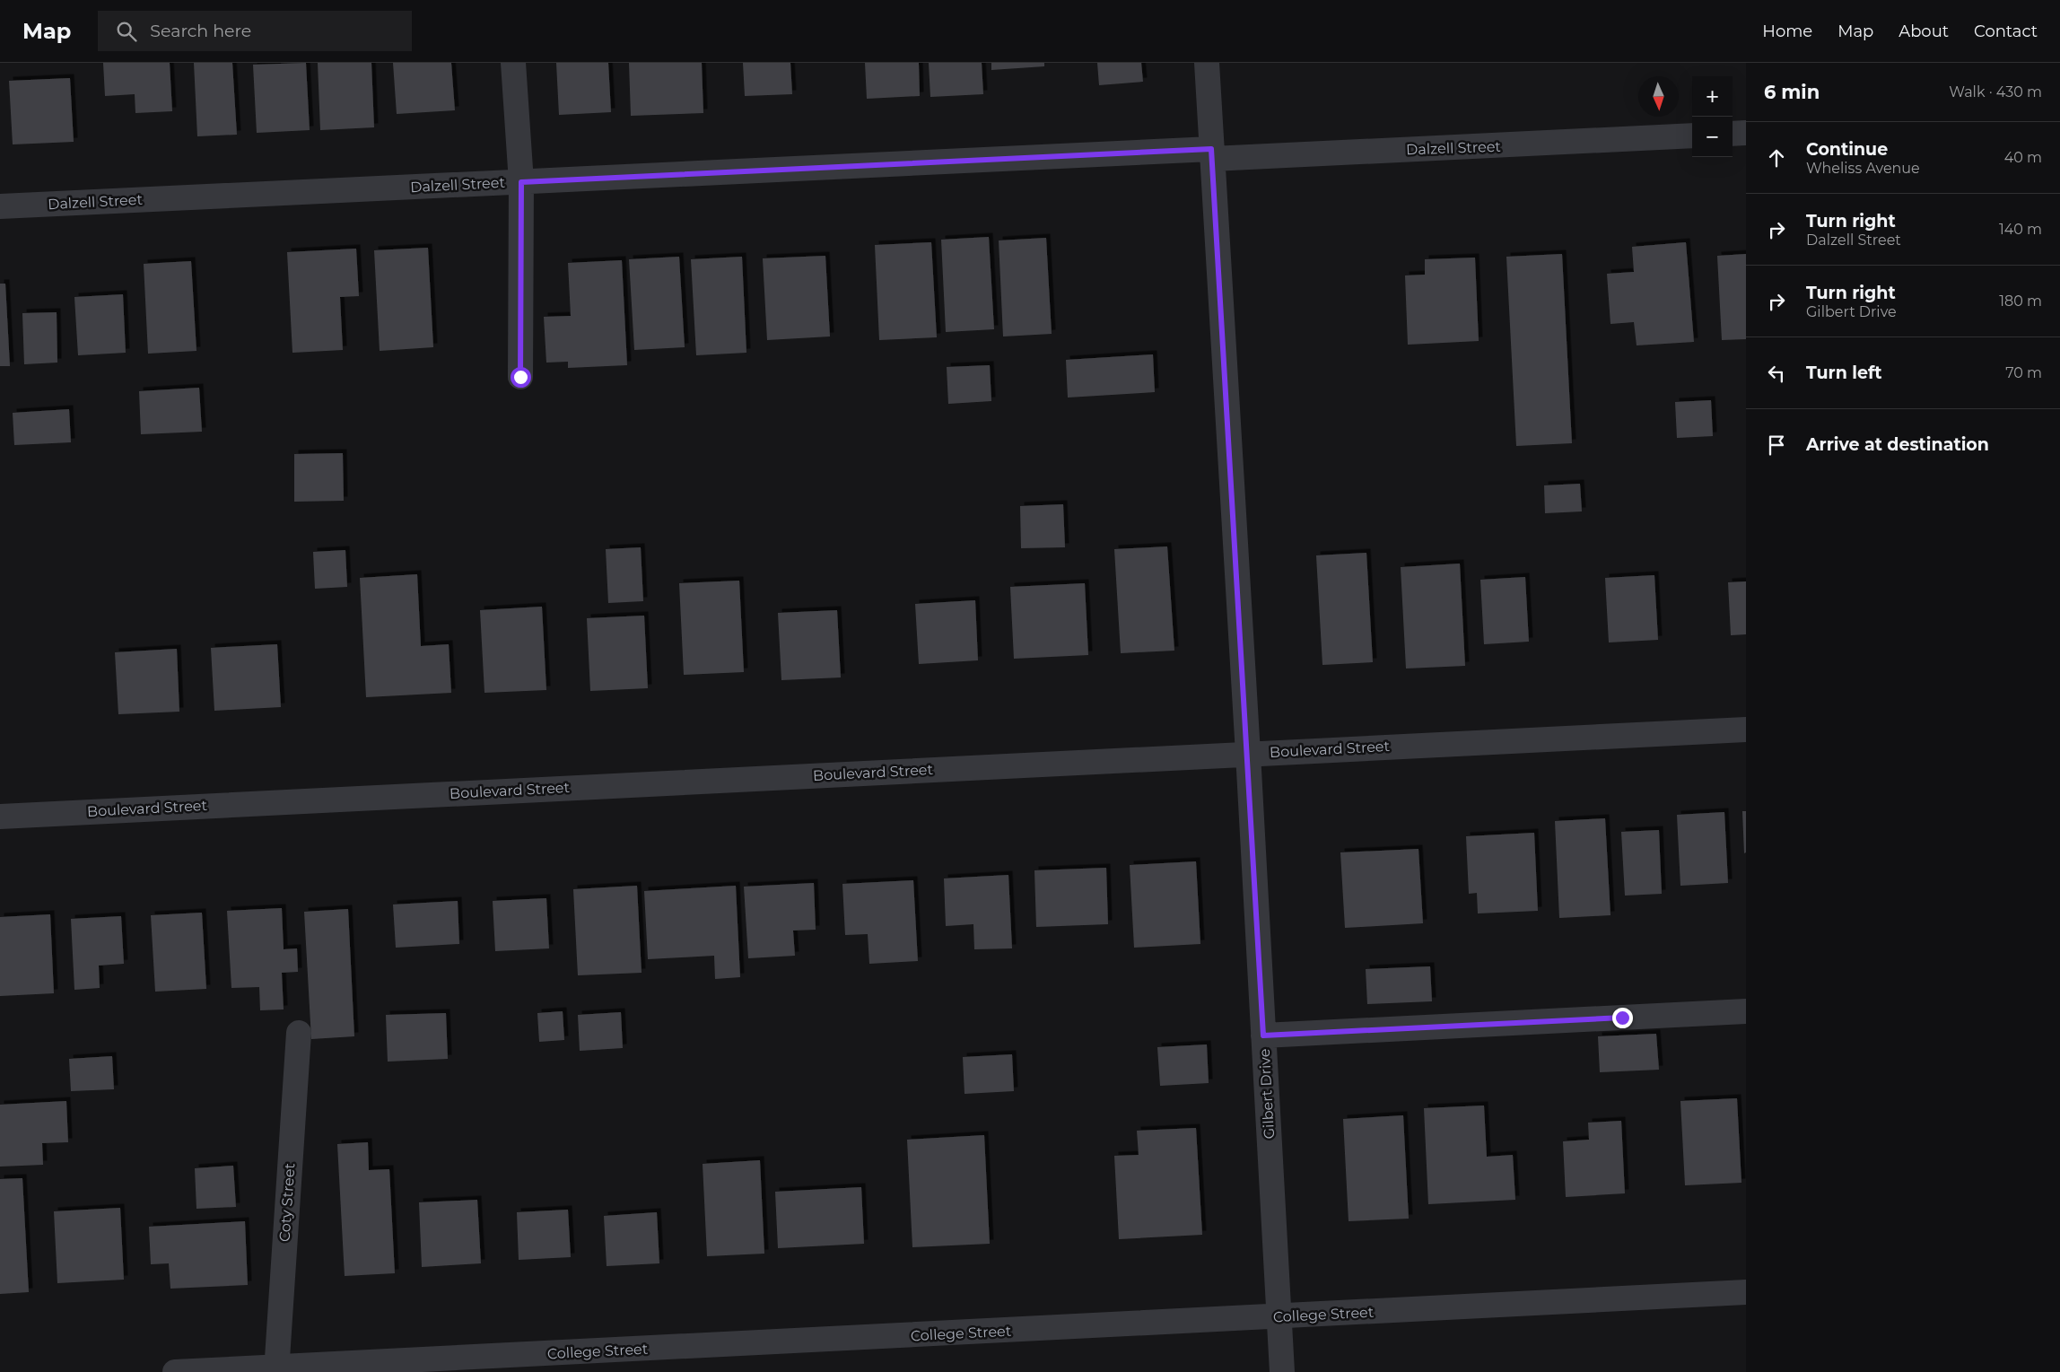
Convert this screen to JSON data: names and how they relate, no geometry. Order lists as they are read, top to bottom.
{
  "streets": {
    "street": [
      "Dalzell Street",
      "Boulevard Street",
      "Gilbert Drive",
      "Coty Street",
      "College Street"
    ]
  },
  "crossings": [
    ["Dalzell Street", "Gilbert Drive"],
    ["Boulevard Street", "Gilbert Drive"],
    ["Gilbert Drive", "College Street"],
    ["Coty Street", "College Street"]
  ],
  "north": "bottom",
  "page": {
    "header": "Map",
    "search": "Search here",
    "nav": [
      "Home",
      "Map",
      "About",
      "Contact"
    ],
    "heading": ["6 min", "Walk · 430 m"],
    "map_buttons": ["+", "−"],
    "list": [
      ["Continue", "Wheliss Avenue", "40 m"],
      ["Turn right", "Dalzell Street", "140 m"],
      ["Turn right", "Gilbert Drive", "180 m"],
      ["Turn left", "70 m"],
      "Arrive at destination"
    ]
  }
}
